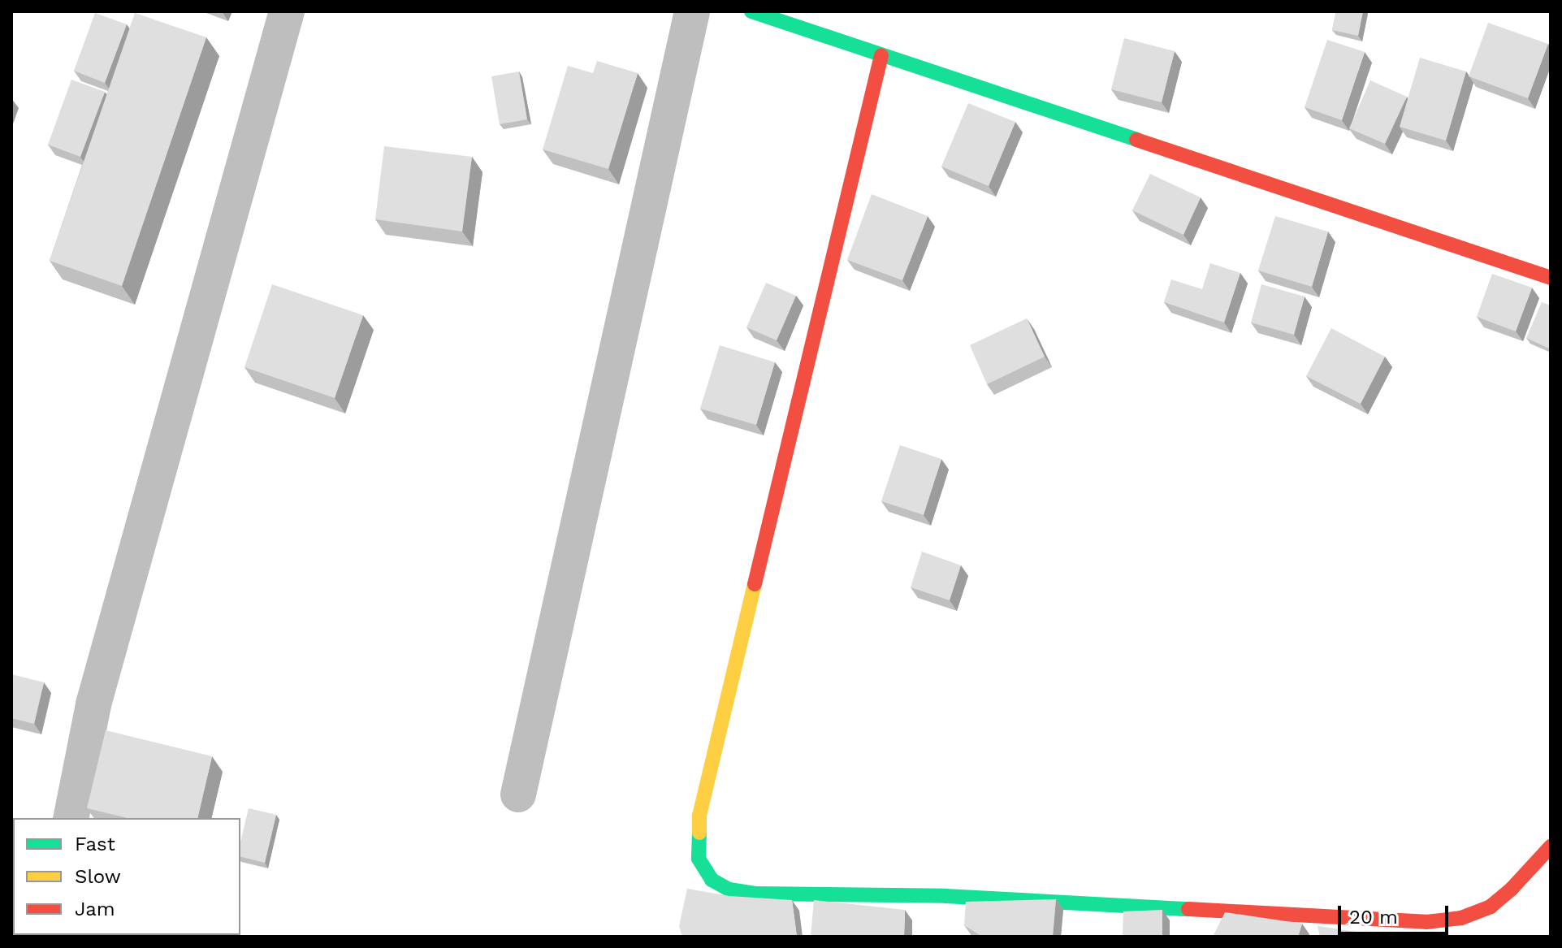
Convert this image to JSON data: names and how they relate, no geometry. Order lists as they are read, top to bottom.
{
  "legend": ["Fast", "Slow", "Jam"],
  "scale_bar": "20 m"
}
